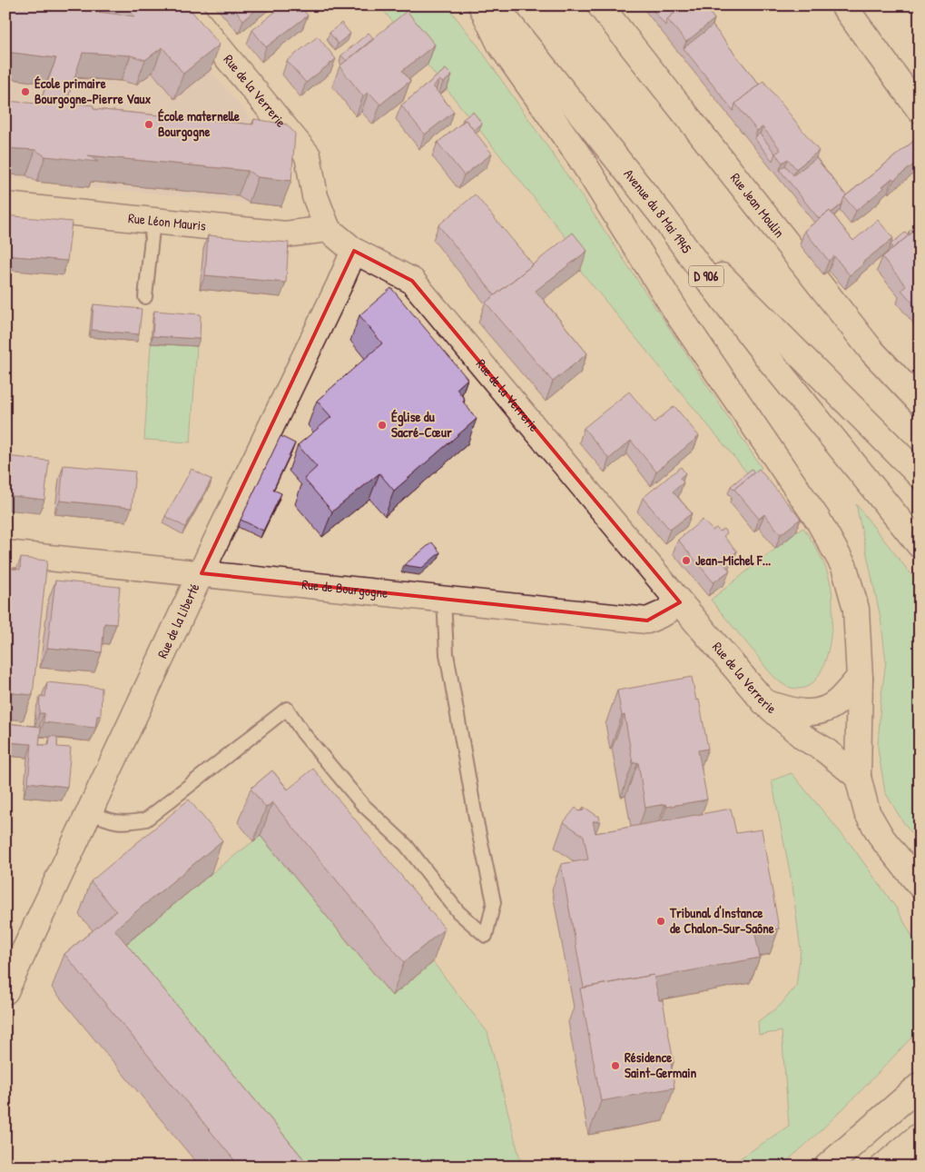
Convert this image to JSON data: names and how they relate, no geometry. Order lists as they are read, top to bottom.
{
  "streets": {
    "street": [
      "Rue de la Verrerie",
      "Rue Jean Moulin",
      "Avenue du 8 Mai 1945",
      "Rue Léon Mauris",
      "D 906",
      "Rue de Bourgogne",
      "Rue de la Liberté"
    ]
  },
  "crossings": [
    ["Rue de la Verrerie", "Rue Léon Mauris"],
    ["Rue de la Verrerie", "Rue de Bourgogne"],
    ["Rue de la Verrerie", "Rue de la Liberté"],
    ["Rue de Bourgogne", "Rue de la Liberté"]
  ],
  "places": [
    "École primaire Bourgogne-Pierre Vaux",
    "École maternelle Bourgogne",
    "Église du Sacré-Cœur",
    "Jean-Michel F...",
    "Tribunal d'Instance de Chalon-Sur-Saône",
    "Résidence Saint-Germain"
  ]
}
